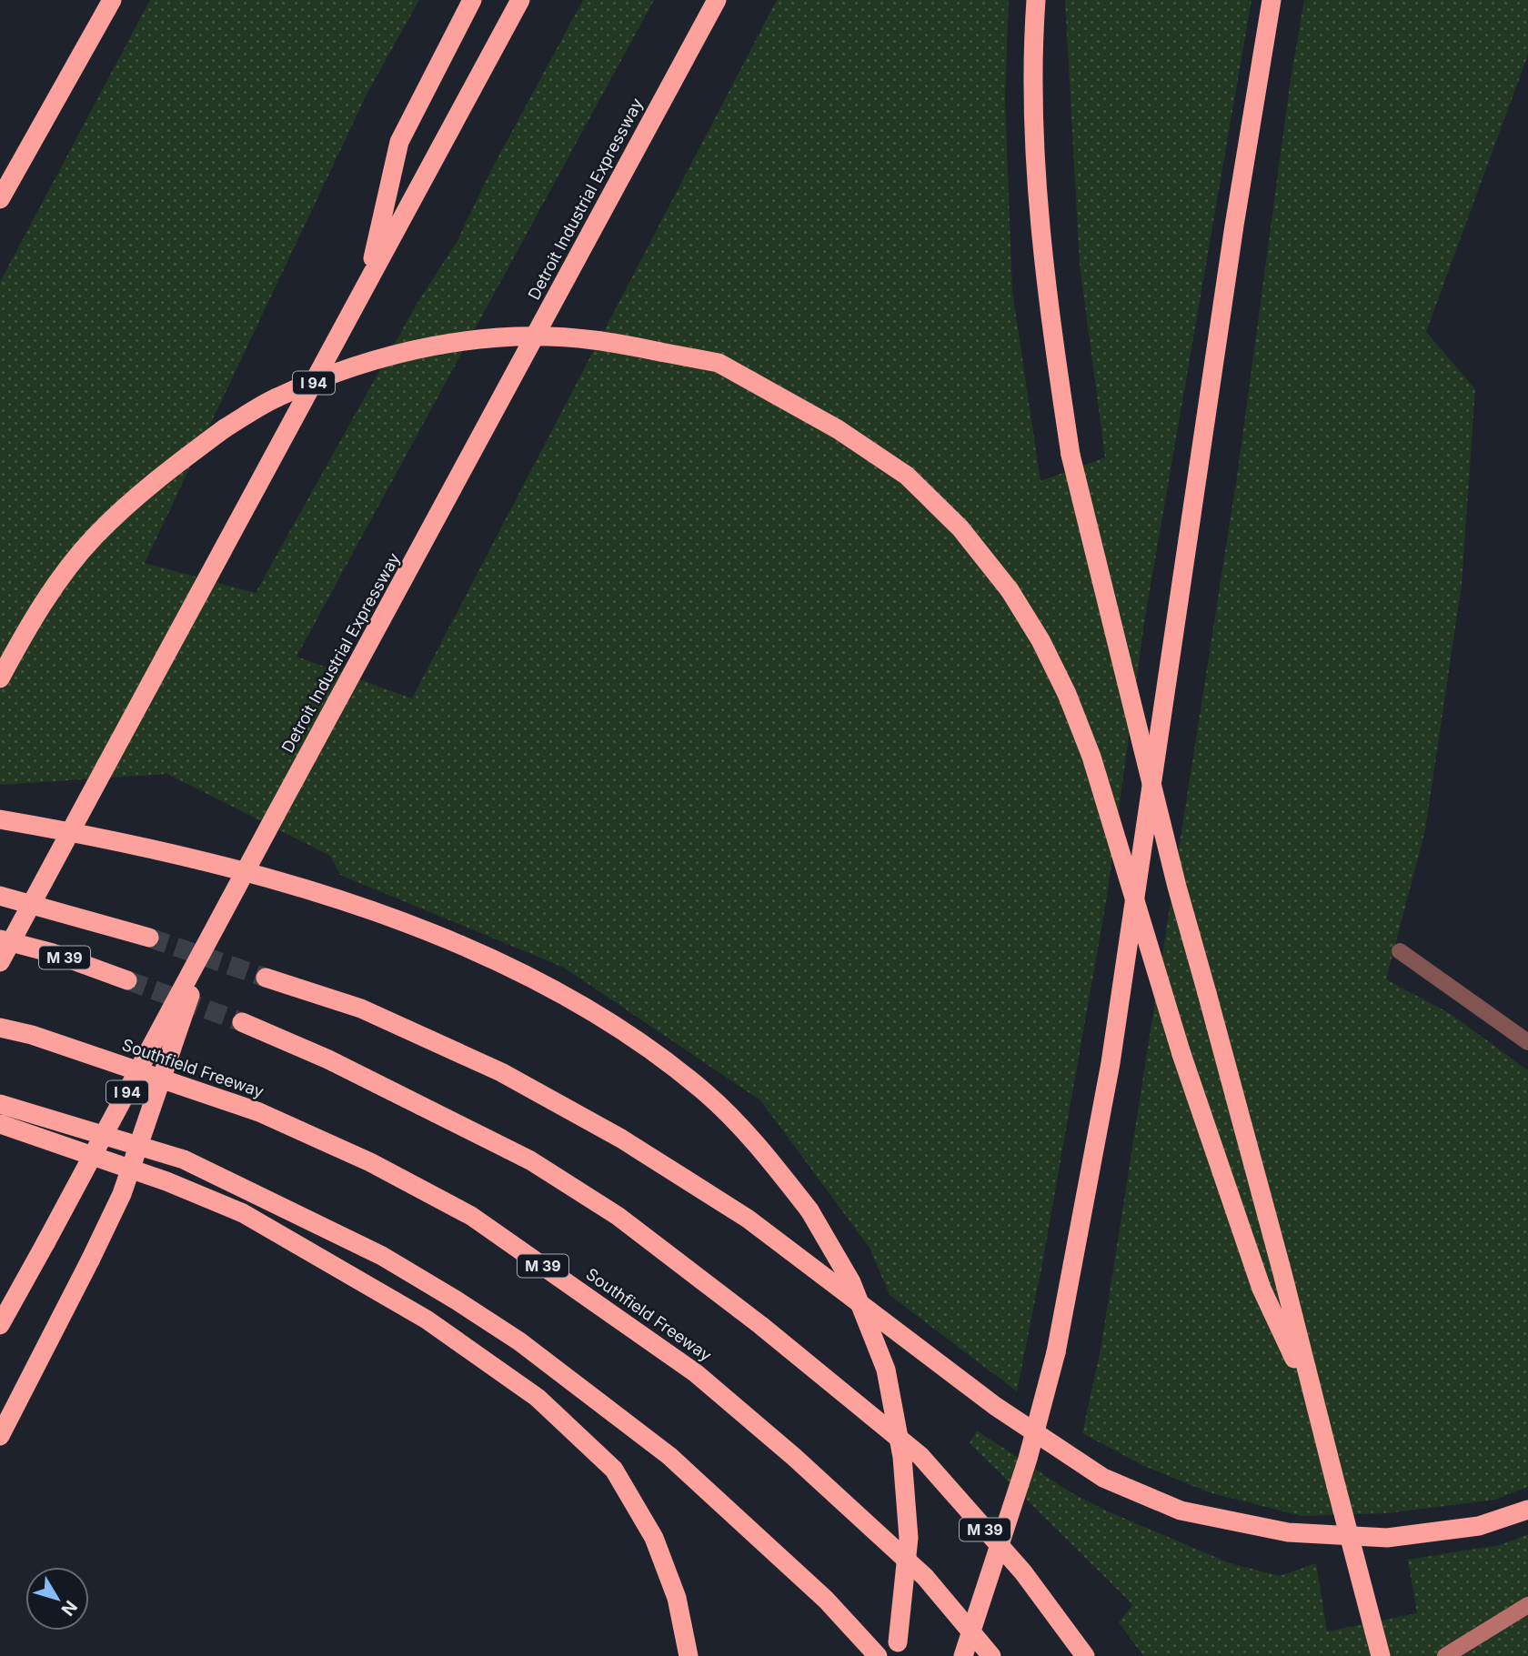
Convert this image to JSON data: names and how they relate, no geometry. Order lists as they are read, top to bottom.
{
  "streets": {
    "highway": [
      "Detroit Industrial Expressway",
      "I 94",
      "M 39",
      "Southfield Freeway"
    ]
  },
  "north": "bottom right"
}
